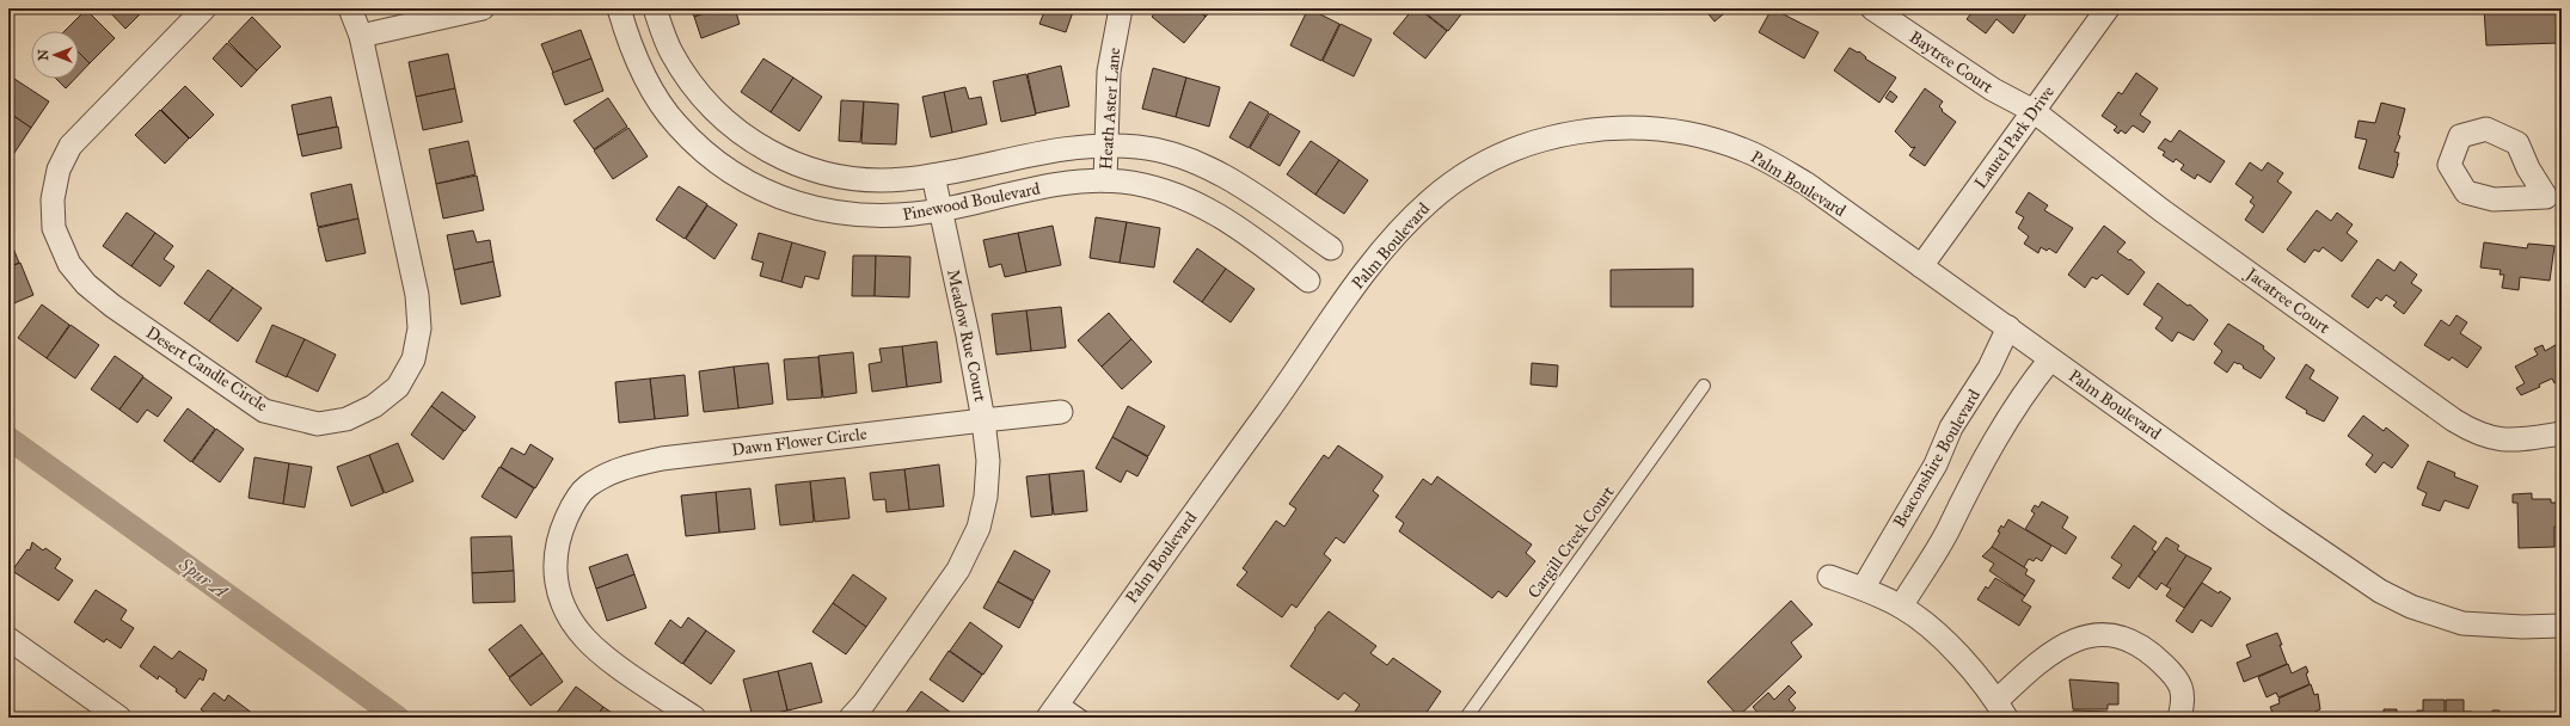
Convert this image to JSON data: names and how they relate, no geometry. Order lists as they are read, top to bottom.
{
  "streets": {
    "street": [
      "Baytree Court",
      "Heath Aster Lane",
      "Laurel Park Drive",
      "Palm Boulevard",
      "Pinewood Boulevard",
      "Jacatree Court",
      "Meadow Rue Court",
      "Desert Candle Circle",
      "Dawn Flower Circle",
      "Beaconshire Boulevard"
    ],
    "lane": ["Cargill Creek Court"]
  },
  "crossings": [
    ["Baytree Court", "Laurel Park Drive"],
    ["Baytree Court", "Jacatree Court"],
    ["Heath Aster Lane", "Pinewood Boulevard"],
    ["Laurel Park Drive", "Palm Boulevard"],
    ["Laurel Park Drive", "Jacatree Court"],
    ["Palm Boulevard", "Beaconshire Boulevard"],
    ["Pinewood Boulevard", "Meadow Rue Court"],
    ["Meadow Rue Court", "Dawn Flower Circle"]
  ],
  "water": ["Spur A"],
  "north": "left"
}
